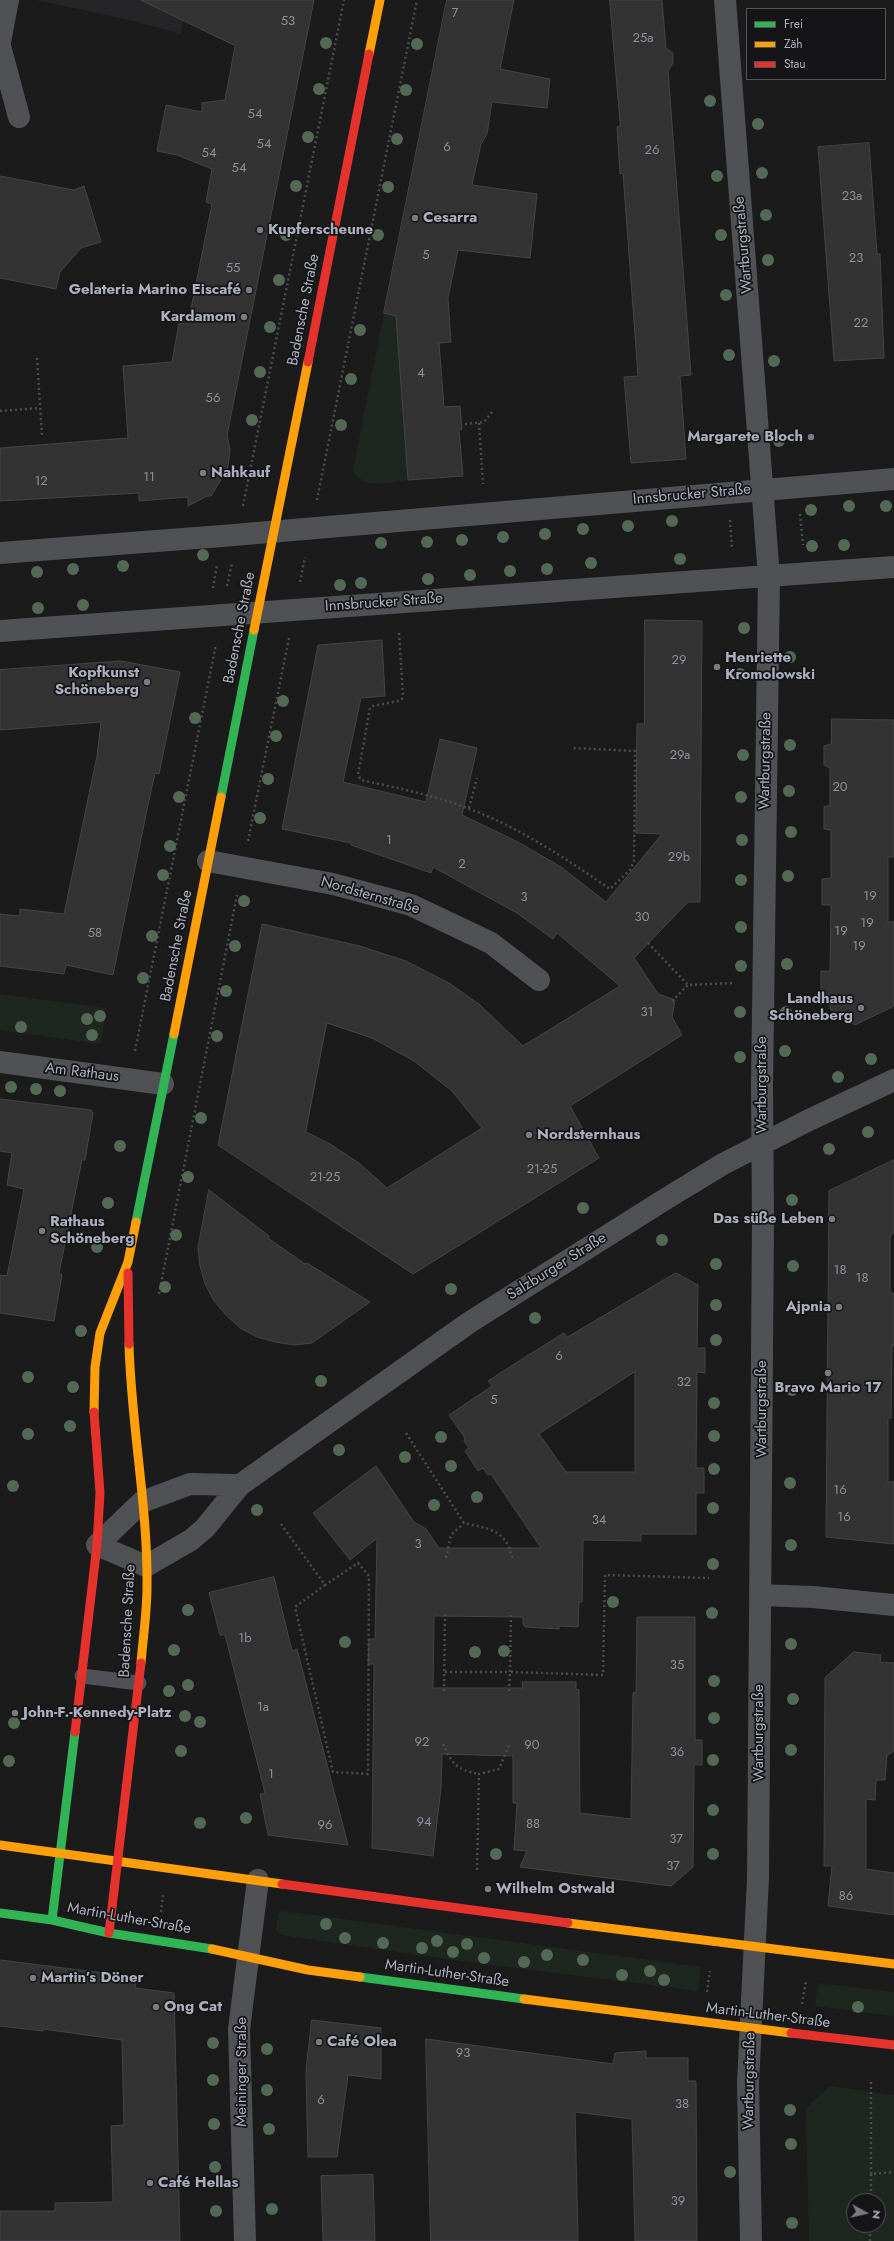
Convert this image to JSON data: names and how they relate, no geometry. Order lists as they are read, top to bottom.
{
  "streets": {
    "street": [
      "Wartburgstraße",
      "Badensche Straße",
      "Innsbrucker Straße",
      "Nordsternstraße",
      "Am Rathaus",
      "Salzburger Straße",
      "Martin-Luther-Straße",
      "Meininger Straße"
    ]
  },
  "crossings": [
    ["Wartburgstraße", "Innsbrucker Straße"],
    ["Wartburgstraße", "Salzburger Straße"],
    ["Wartburgstraße", "Martin-Luther-Straße"],
    ["Badensche Straße", "Innsbrucker Straße"],
    ["Badensche Straße", "Nordsternstraße"],
    ["Badensche Straße", "Am Rathaus"],
    ["Badensche Straße", "Salzburger Straße"],
    ["Badensche Straße", "Martin-Luther-Straße"],
    ["Martin-Luther-Straße", "Meininger Straße"]
  ],
  "places": [
    "Cesarra",
    "Kupferscheune",
    "Gelateria Marino Eiscafé",
    "Kardamom",
    "Margarete Bloch",
    "Nahkauf",
    "Henriette Kromolowski",
    "Kopfkunst Schöneberg",
    "Landhaus Schöneberg",
    "Nordsternhaus",
    "Das süße Leben",
    "Rathaus Schöneberg",
    "Ajpnia",
    "Bravo Mario 17",
    "John-F.-Kennedy-Platz",
    "Wilhelm Ostwald",
    "Martin’s Döner",
    "Ong Cat",
    "Café Olea",
    "Café Hellas"
  ],
  "house_numbers": [
    "7",
    "53",
    "25a",
    "54",
    "54",
    "6",
    "26",
    "54",
    "54",
    "23a",
    "5",
    "23",
    "55",
    "22",
    "4",
    "56",
    "11",
    "12",
    "29",
    "29a",
    "20",
    "1",
    "29b",
    "2",
    "19",
    "3",
    "30",
    "19",
    "19",
    "58",
    "19",
    "31",
    "21-25",
    "21-25",
    "18",
    "18",
    "6",
    "32",
    "5",
    "16",
    "16",
    "34",
    "3",
    "1b",
    "35",
    "1a",
    "92",
    "90",
    "36",
    "1",
    "94",
    "88",
    "96",
    "37",
    "37",
    "86",
    "93",
    "6",
    "38",
    "39"
  ],
  "legend": ["Frei", "Zäh", "Stau"],
  "north": "right"
}
